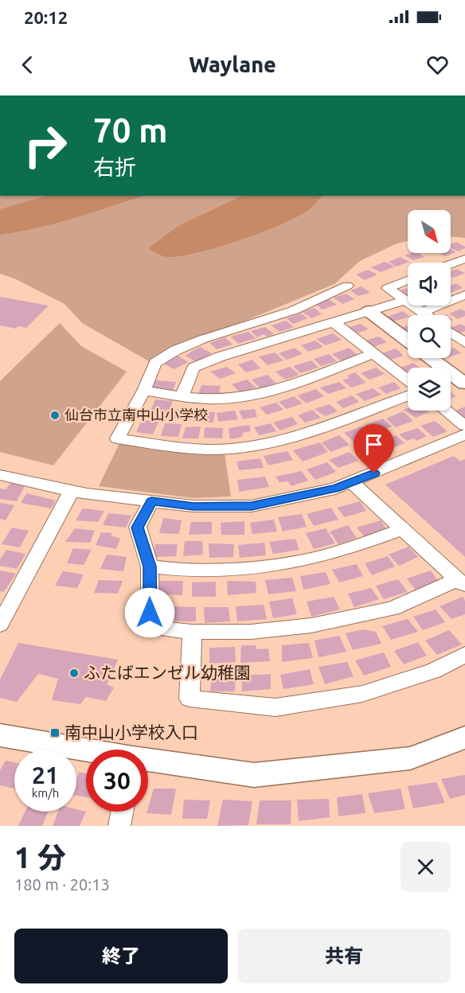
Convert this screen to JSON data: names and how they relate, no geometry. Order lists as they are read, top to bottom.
{
  "places": {
    "other": ["仙台市立南中山小学校", "ふたばエンゼル幼稚園"],
    "transit": ["南中山小学校入口"]
  },
  "north": "bottom right",
  "page": {
    "status": "20:12",
    "header": "Waylane",
    "turn": ["70 m", "右折"],
    "speed": "21 km/h",
    "limit": "30",
    "heading": ["1 分", "180 m · 20:13"],
    "buttons": ["終了", "共有"]
  }
}
